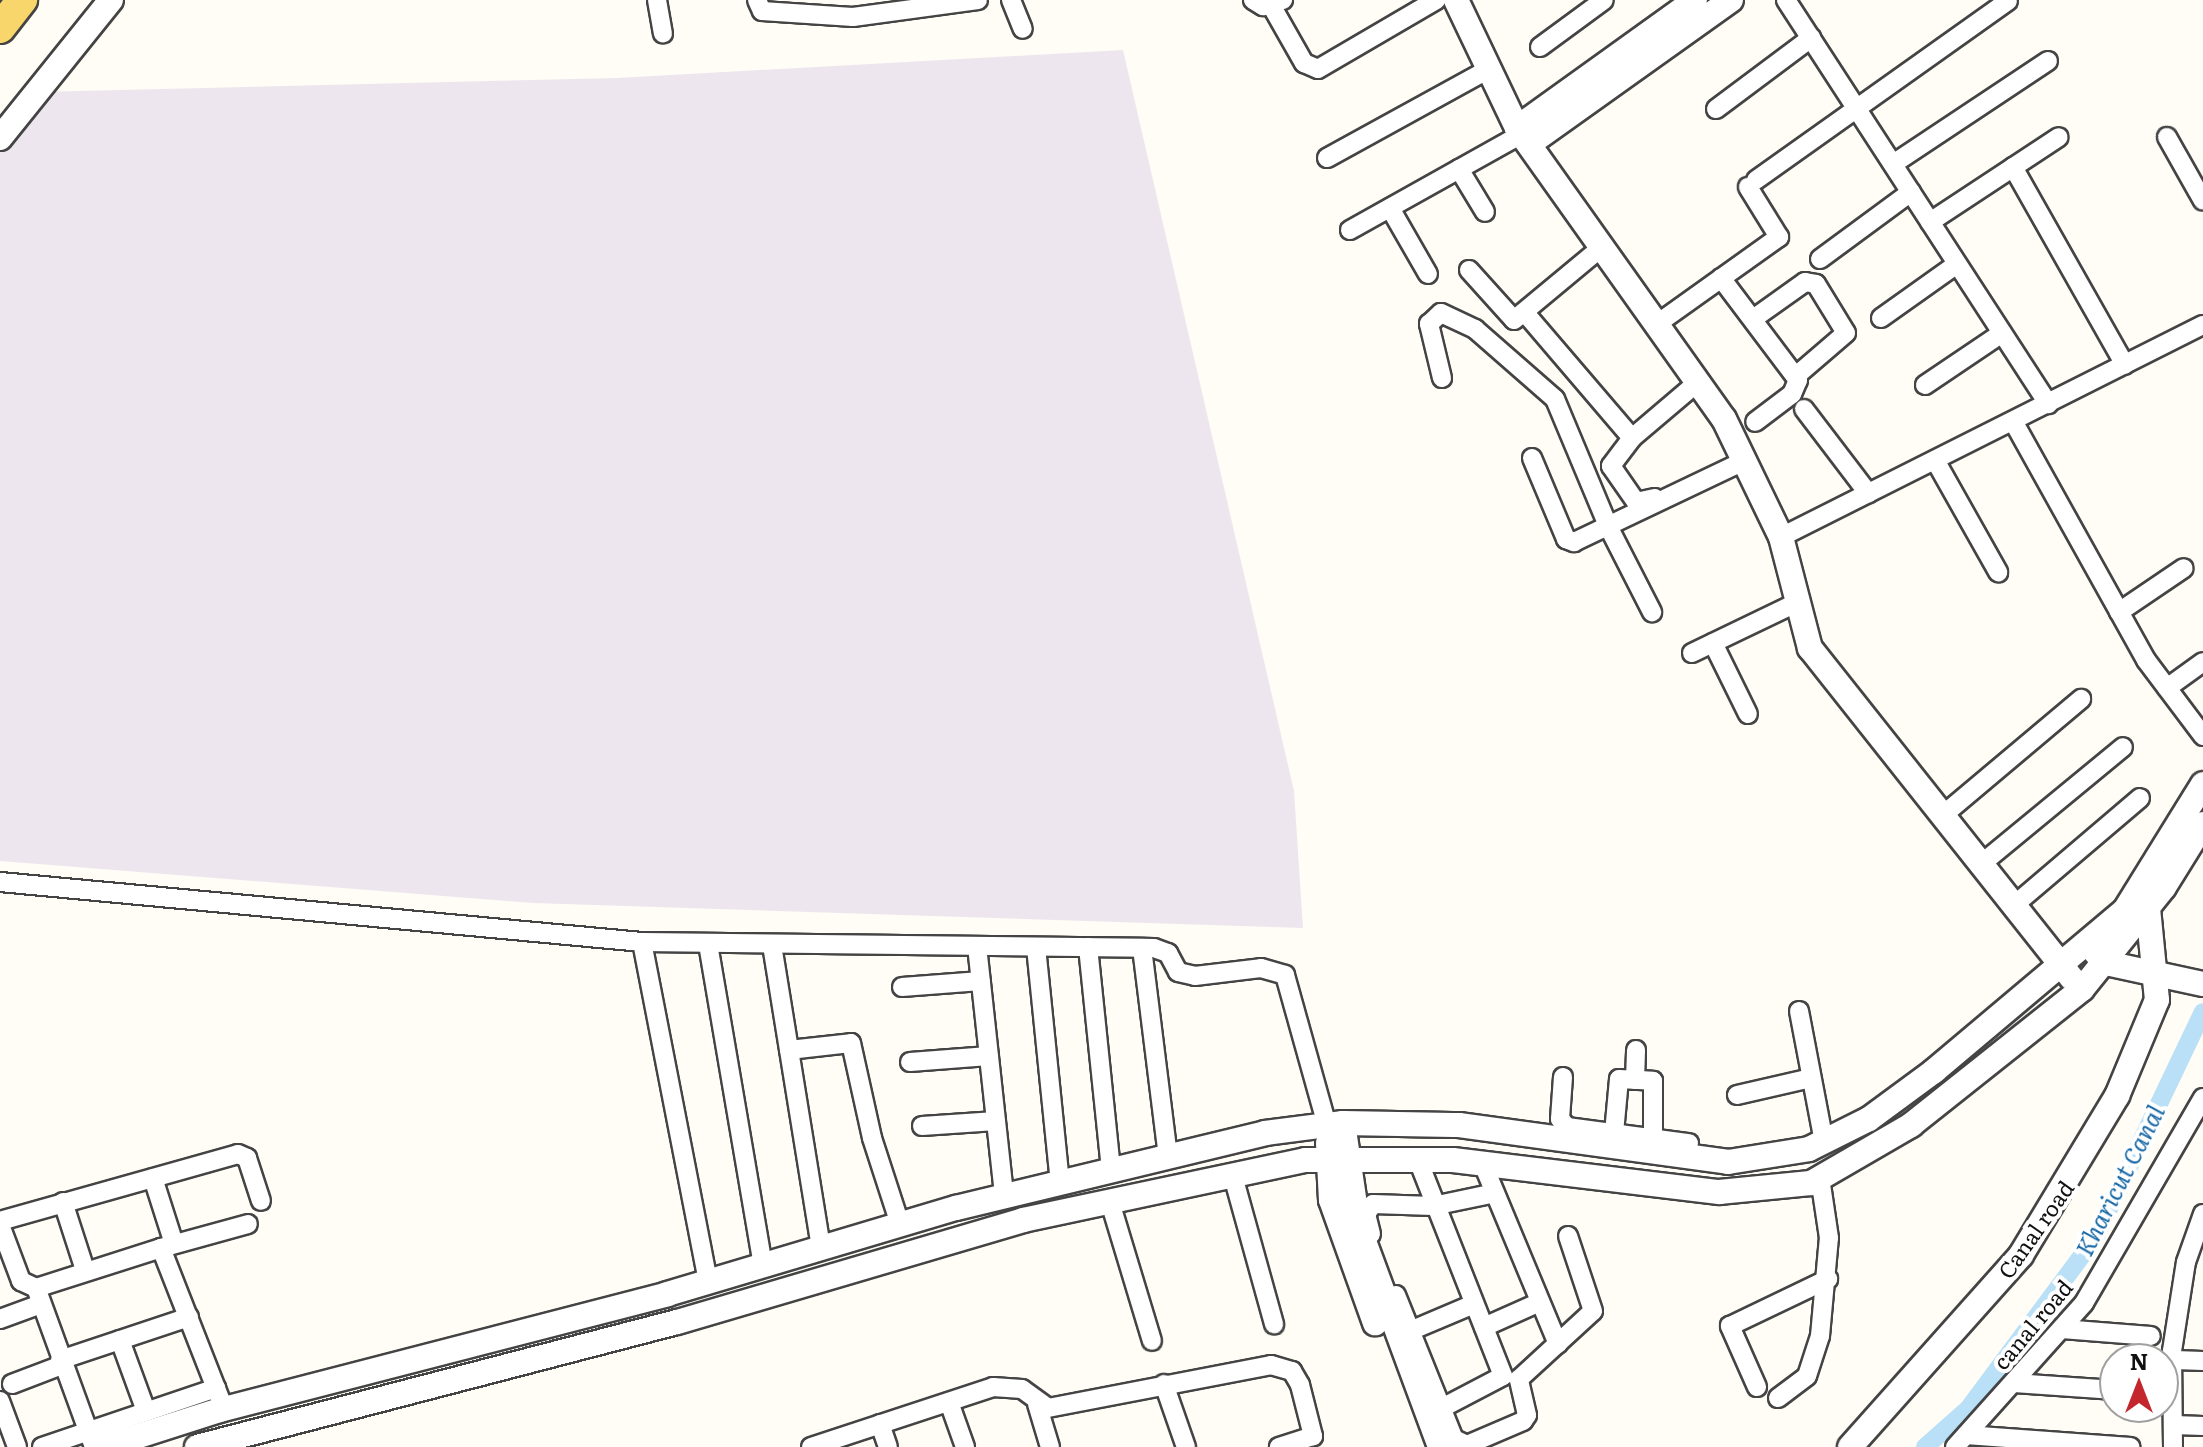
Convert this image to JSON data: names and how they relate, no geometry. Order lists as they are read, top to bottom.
{
  "streets": {
    "street": ["Canal road", "canal road"]
  },
  "water": ["Kharicut Canal"],
  "north": "top"
}
